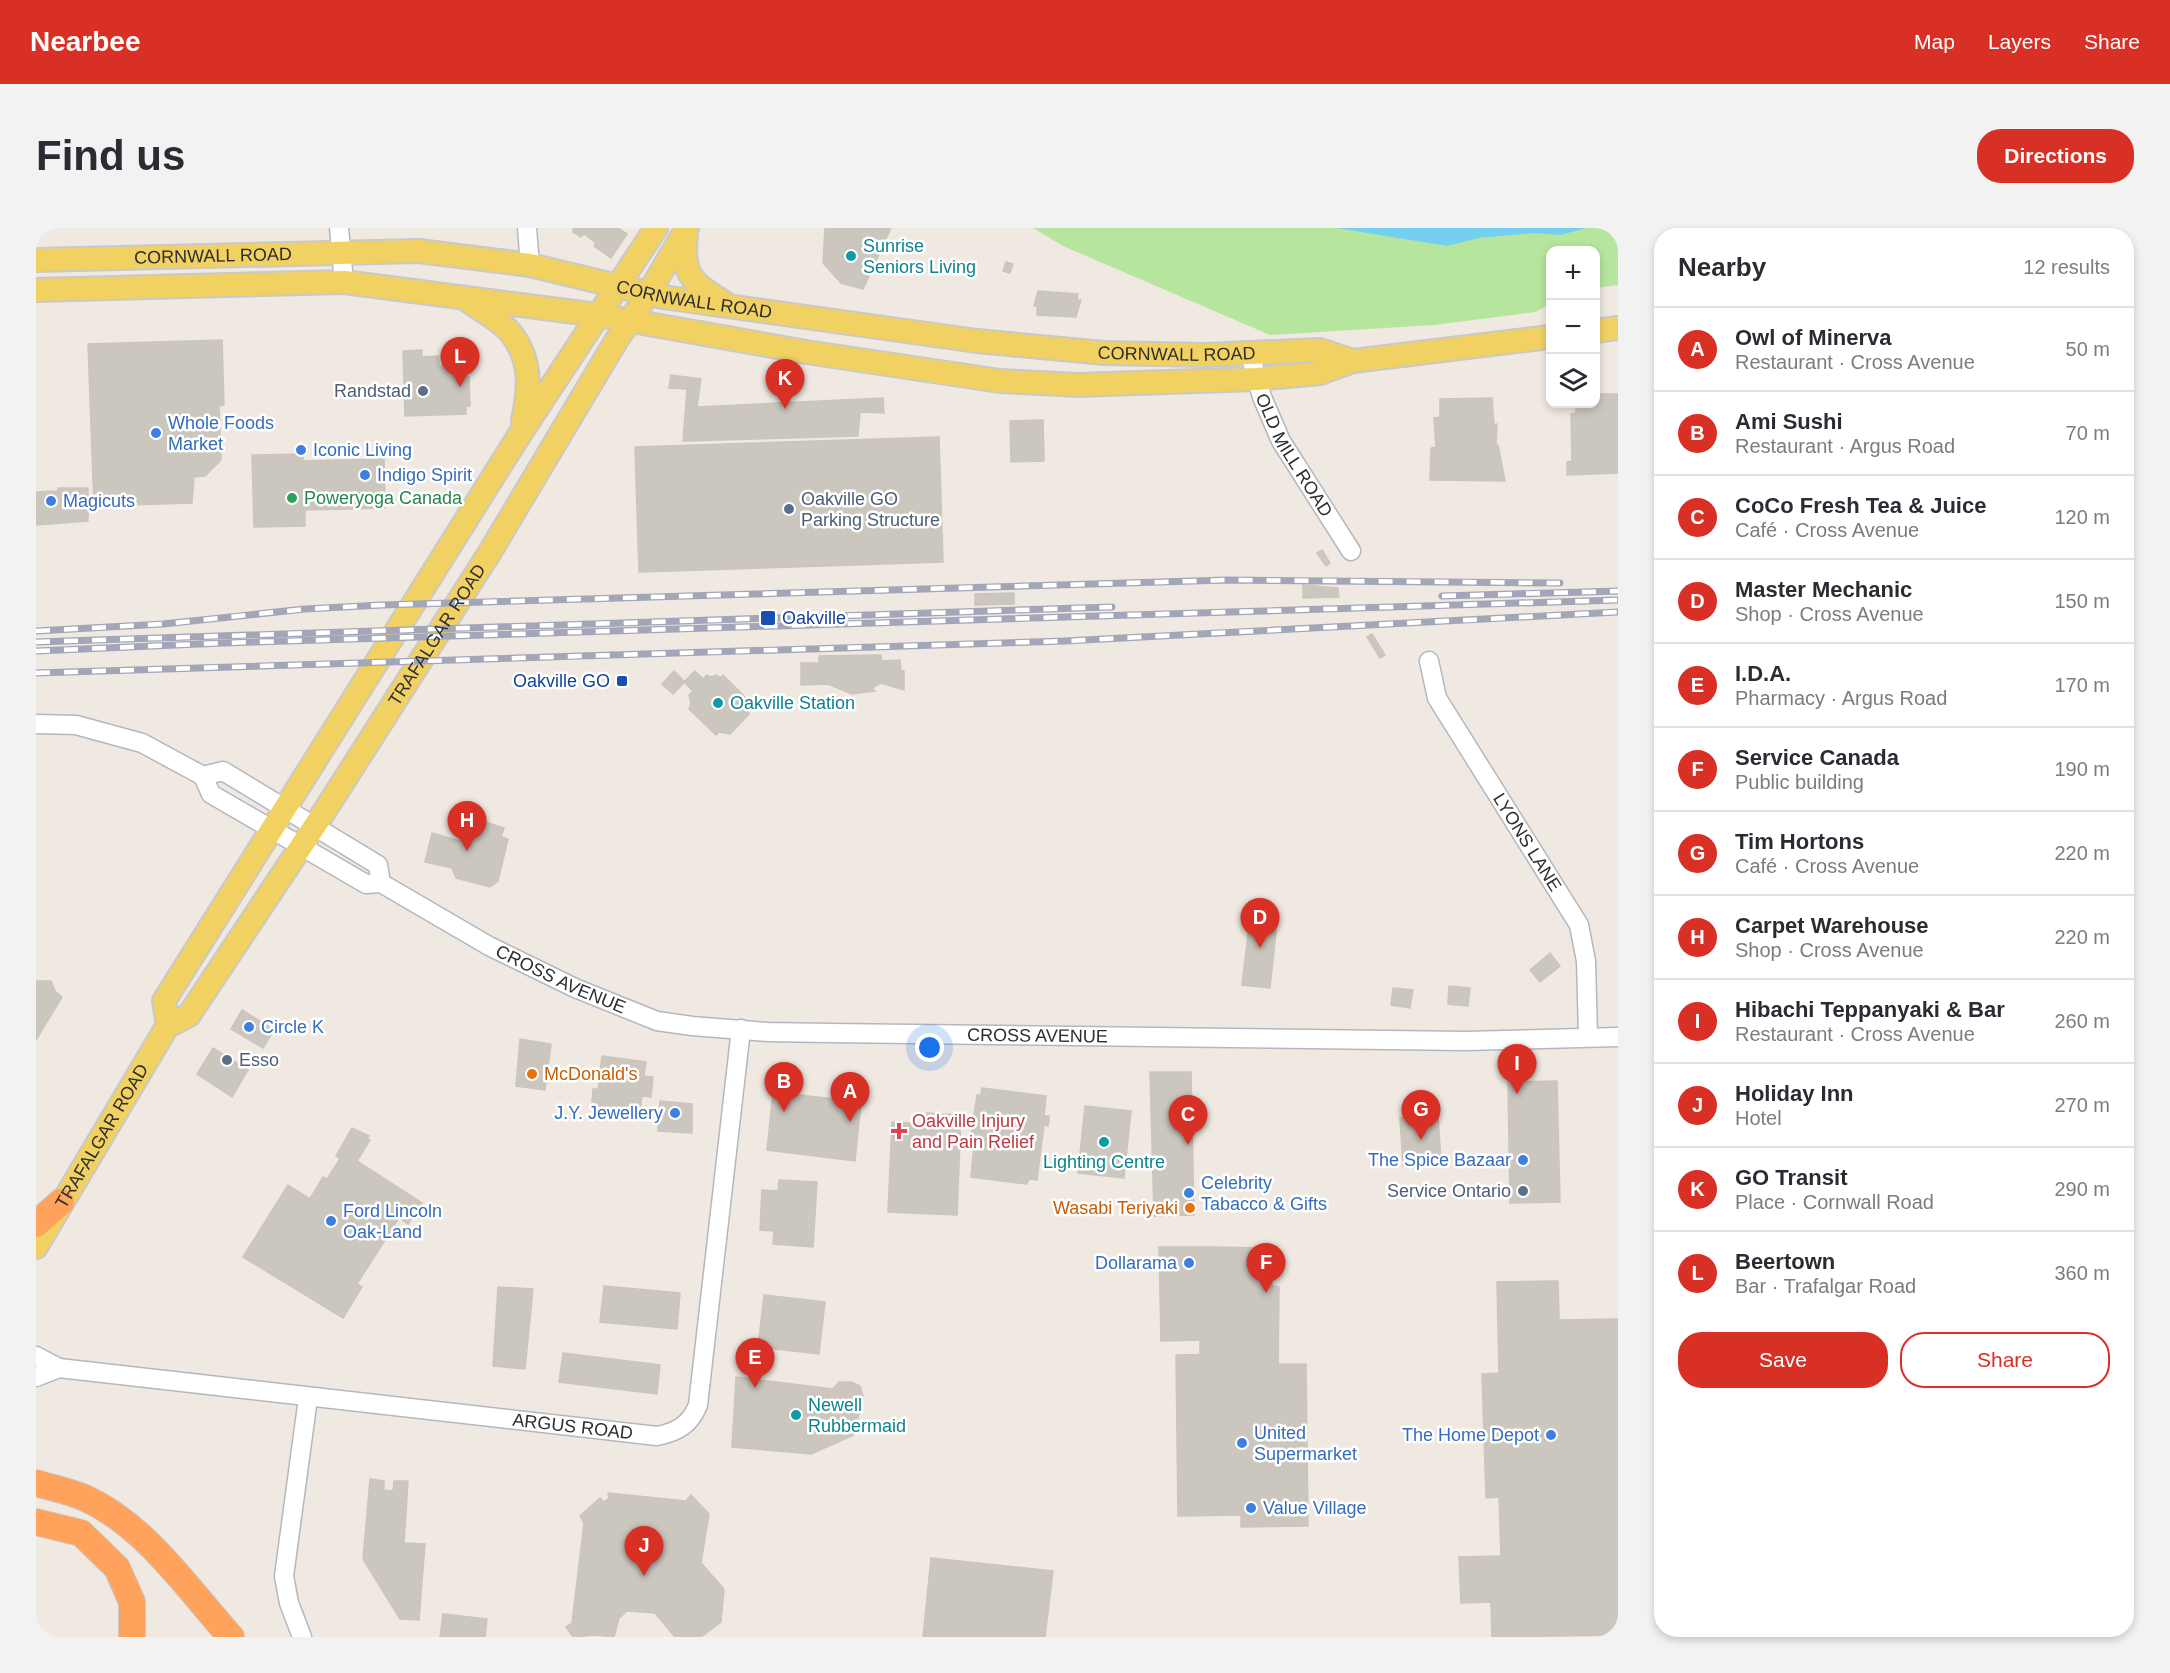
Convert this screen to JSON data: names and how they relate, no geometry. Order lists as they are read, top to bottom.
{
  "streets": {
    "main road": ["CORNWALL ROAD", "TRAFALGAR ROAD"],
    "street": [
      "OLD MILL ROAD",
      "LYONS LANE",
      "CROSS AVENUE",
      "ARGUS ROAD"
    ]
  },
  "crossings": [
    ["CORNWALL ROAD", "OLD MILL ROAD"],
    ["CORNWALL ROAD", "TRAFALGAR ROAD"],
    ["TRAFALGAR ROAD", "CROSS AVENUE"],
    ["LYONS LANE", "CROSS AVENUE"],
    ["CROSS AVENUE", "ARGUS ROAD"]
  ],
  "places": {
    "other": [
      "Sunrise Seniors Living",
      "Randstad",
      "Whole Foods Market",
      "Iconic Living",
      "Indigo Spirit",
      "Poweryoga Canada",
      "Magicuts",
      "Oakville GO Parking Structure",
      "Oakville Station",
      "Circle K",
      "Esso",
      "McDonald's",
      "J.Y. Jewellery",
      "Lighting Centre",
      "The Spice Bazaar",
      "Service Ontario",
      "Celebrity Tabacco & Gifts",
      "Wasabi Teriyaki",
      "Ford Lincoln Oak-Land",
      "Dollarama",
      "Newell Rubbermaid",
      "The Home Depot",
      "United Supermarket",
      "Value Village"
    ],
    "transit": ["Oakville", "Oakville GO"],
    "health": ["Oakville Injury and Pain Relief"]
  },
  "page": {
    "header": "Nearbee",
    "nav": ["Map", "Layers", "Share"],
    "buttons": [
      "Directions",
      ["Save", "Share"]
    ],
    "title": "Find us",
    "heading": ["Nearby", "12 results"],
    "map_buttons": ["+", "−"],
    "list": [
      {
        "mark": "A",
        "name": "Owl of Minerva",
        "note": "Restaurant · Cross Avenue",
        "value": "50 m"
      },
      {
        "mark": "B",
        "name": "Ami Sushi",
        "note": "Restaurant · Argus Road",
        "value": "70 m"
      },
      {
        "mark": "C",
        "name": "CoCo Fresh Tea & Juice",
        "note": "Café · Cross Avenue",
        "value": "120 m"
      },
      {
        "mark": "D",
        "name": "Master Mechanic",
        "note": "Shop · Cross Avenue",
        "value": "150 m"
      },
      {
        "mark": "E",
        "name": "I.D.A.",
        "note": "Pharmacy · Argus Road",
        "value": "170 m"
      },
      {
        "mark": "F",
        "name": "Service Canada",
        "note": "Public building",
        "value": "190 m"
      },
      {
        "mark": "G",
        "name": "Tim Hortons",
        "note": "Café · Cross Avenue",
        "value": "220 m"
      },
      {
        "mark": "H",
        "name": "Carpet Warehouse",
        "note": "Shop · Cross Avenue",
        "value": "220 m"
      },
      {
        "mark": "I",
        "name": "Hibachi Teppanyaki & Bar",
        "note": "Restaurant · Cross Avenue",
        "value": "260 m"
      },
      {
        "mark": "J",
        "name": "Holiday Inn",
        "note": "Hotel",
        "value": "270 m"
      },
      {
        "mark": "K",
        "name": "GO Transit",
        "note": "Place · Cornwall Road",
        "value": "290 m"
      },
      {
        "mark": "L",
        "name": "Beertown",
        "note": "Bar · Trafalgar Road",
        "value": "360 m"
      }
    ],
    "pins": [
      "L",
      "K",
      "H",
      "D",
      "I",
      "B",
      "A",
      "G",
      "C",
      "F",
      "E",
      "J"
    ]
  }
}
